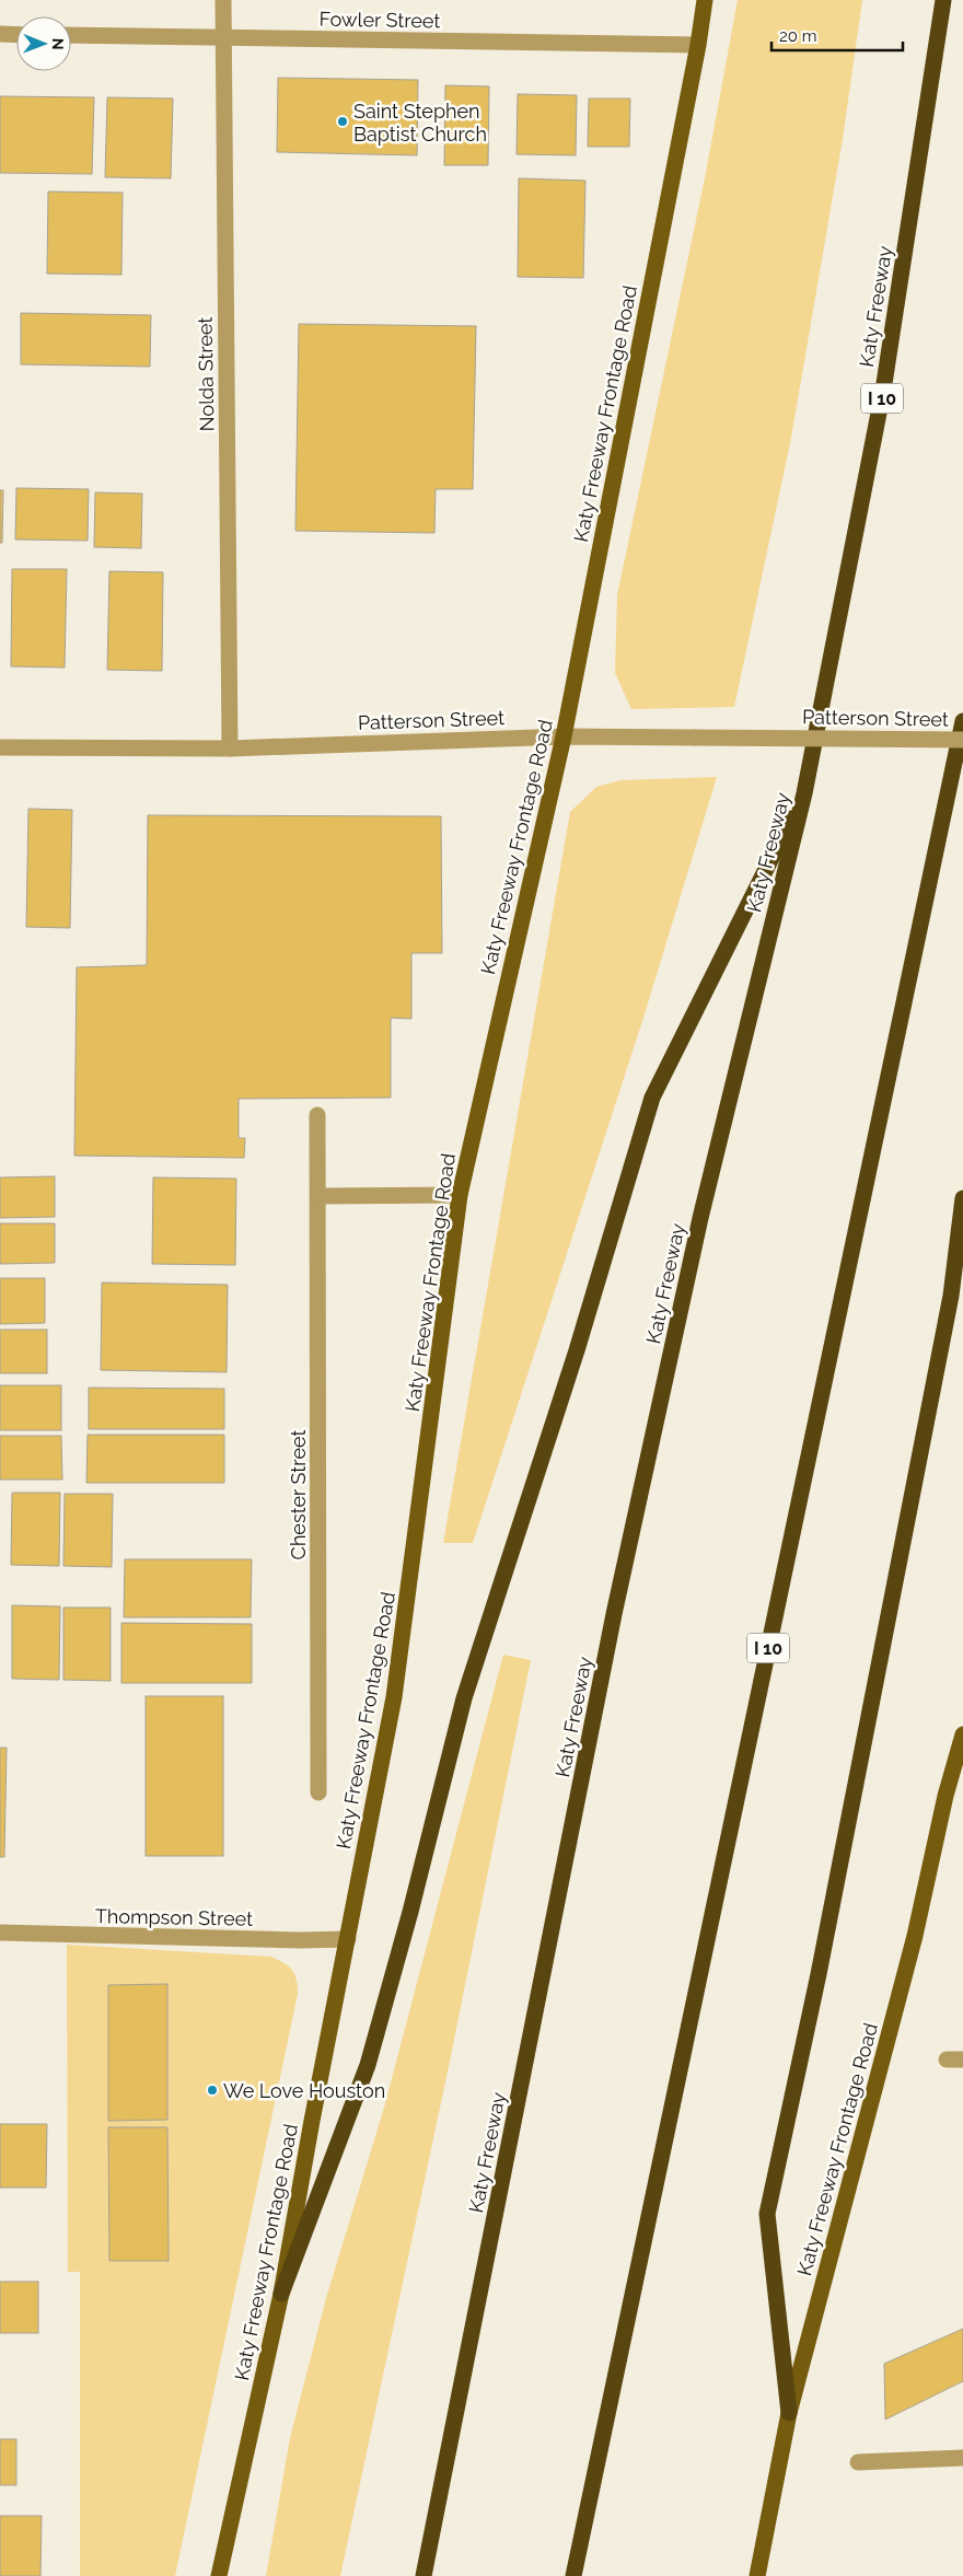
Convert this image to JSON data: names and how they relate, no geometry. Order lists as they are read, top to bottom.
{
  "streets": {
    "highway": ["Katy Freeway", "I 10"],
    "main road": ["Katy Freeway Frontage Road"],
    "street": [
      "Fowler Street",
      "Nolda Street",
      "Patterson Street",
      "Chester Street",
      "Thompson Street"
    ]
  },
  "crossings": [
    ["Fowler Street", "Nolda Street"],
    ["Fowler Street", "Katy Freeway Frontage Road"],
    ["Nolda Street", "Patterson Street"],
    ["Katy Freeway Frontage Road", "Patterson Street"],
    ["Katy Freeway Frontage Road", "Thompson Street"]
  ],
  "places": ["Saint Stephen Baptist Church", "We Love Houston"],
  "scale_bar": "20 m",
  "north": "right"
}
